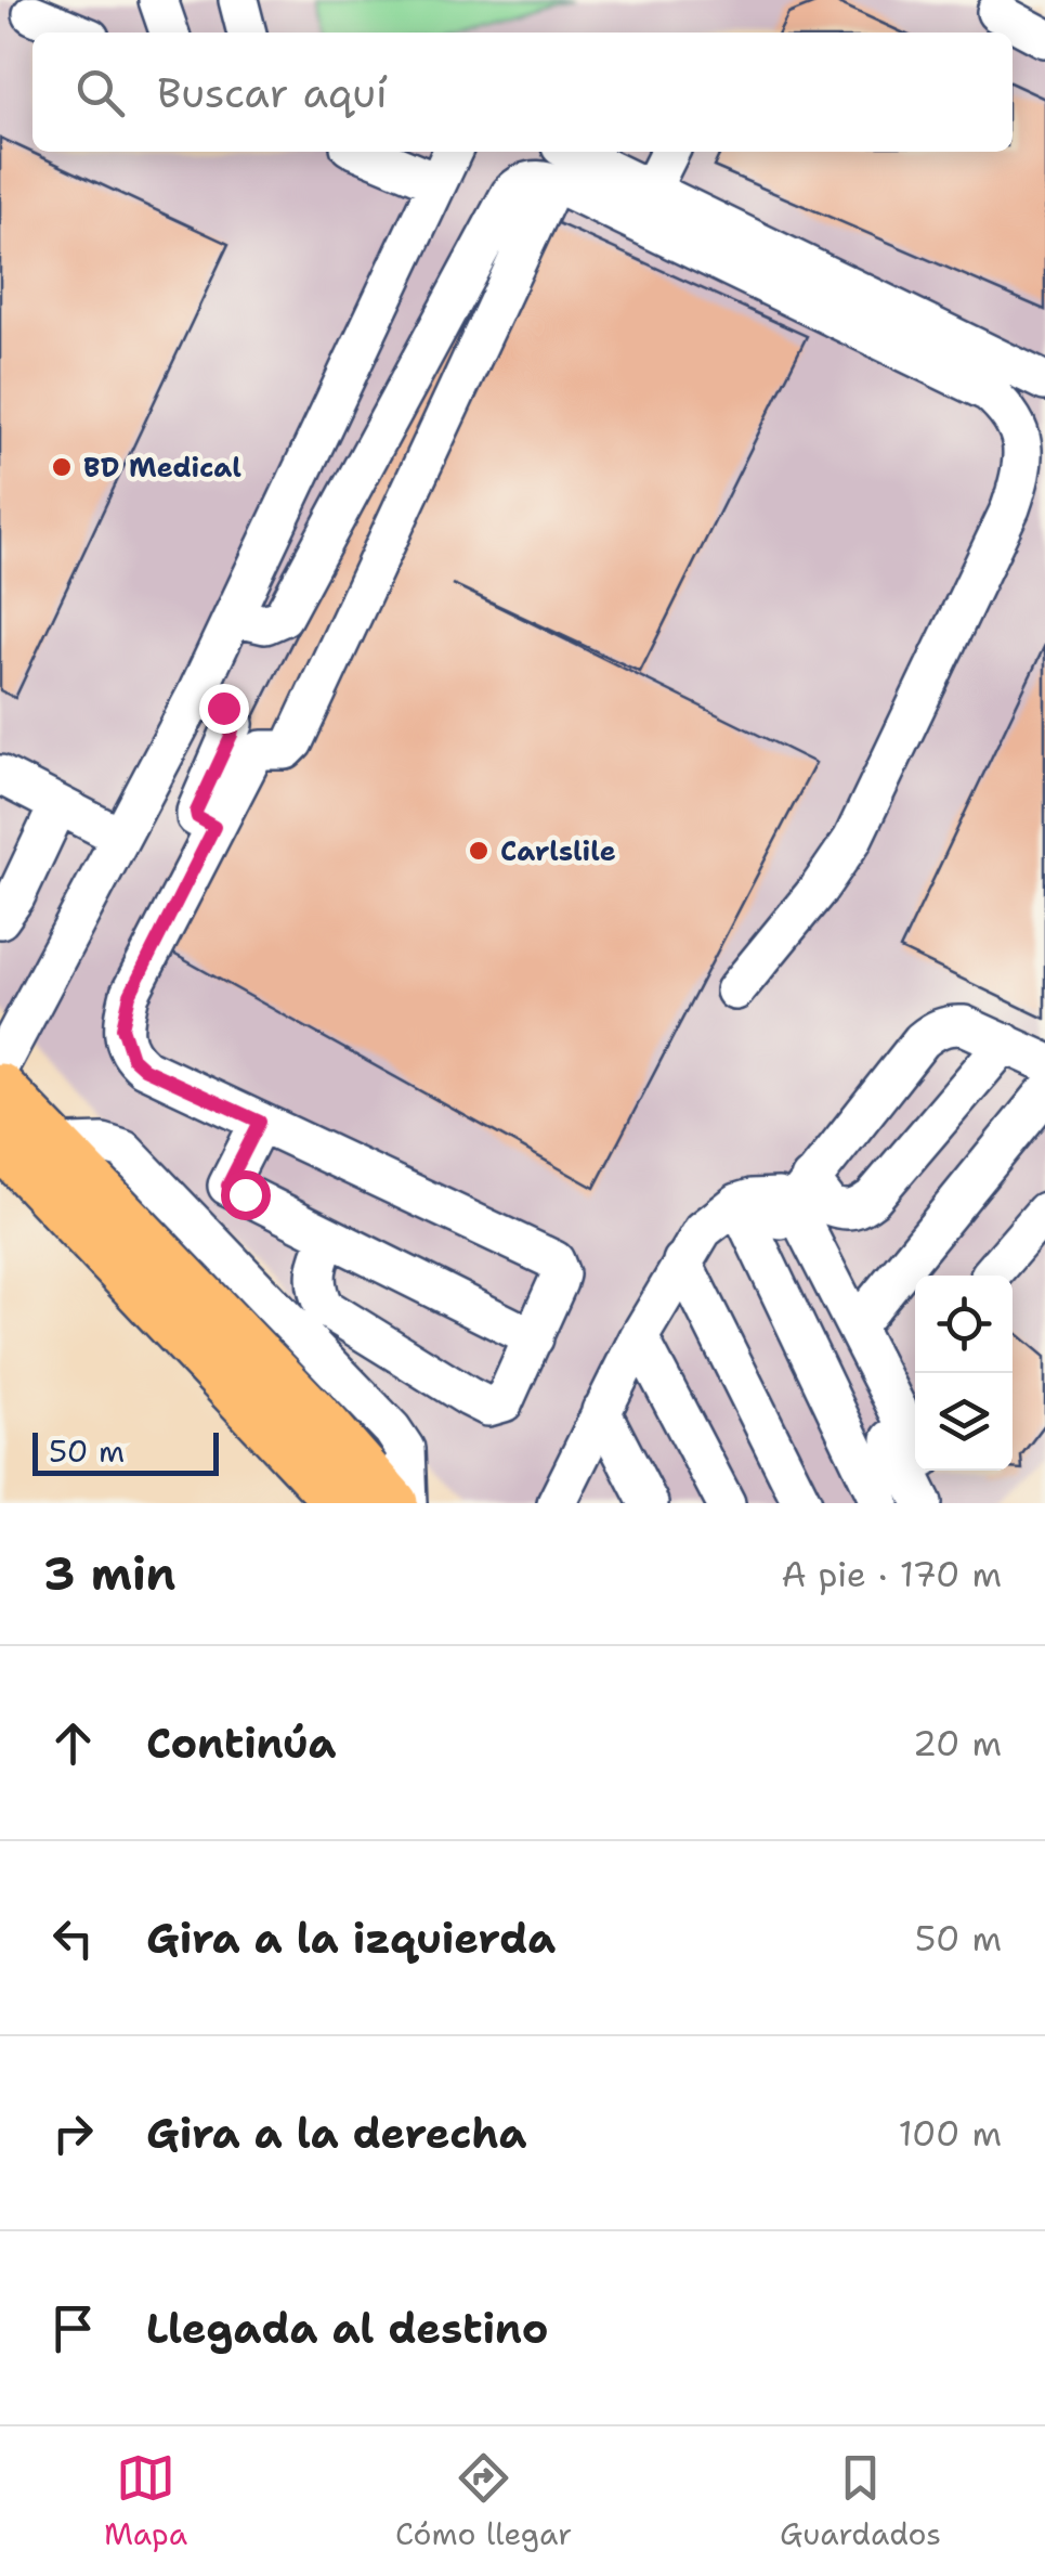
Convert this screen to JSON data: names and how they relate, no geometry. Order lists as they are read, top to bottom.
{
  "places": ["BD Medical", "Carlslile"],
  "scale_bar": "50 m",
  "page": {
    "search": "Buscar aquí",
    "scale": "50 m",
    "heading": ["3 min", "A pie · 170 m"],
    "list": [
      ["Continúa", "20 m"],
      ["Gira a la izquierda", "50 m"],
      ["Gira a la derecha", "100 m"],
      "Llegada al destino"
    ],
    "nav": ["Mapa", "Cómo llegar", "Guardados"]
  }
}
